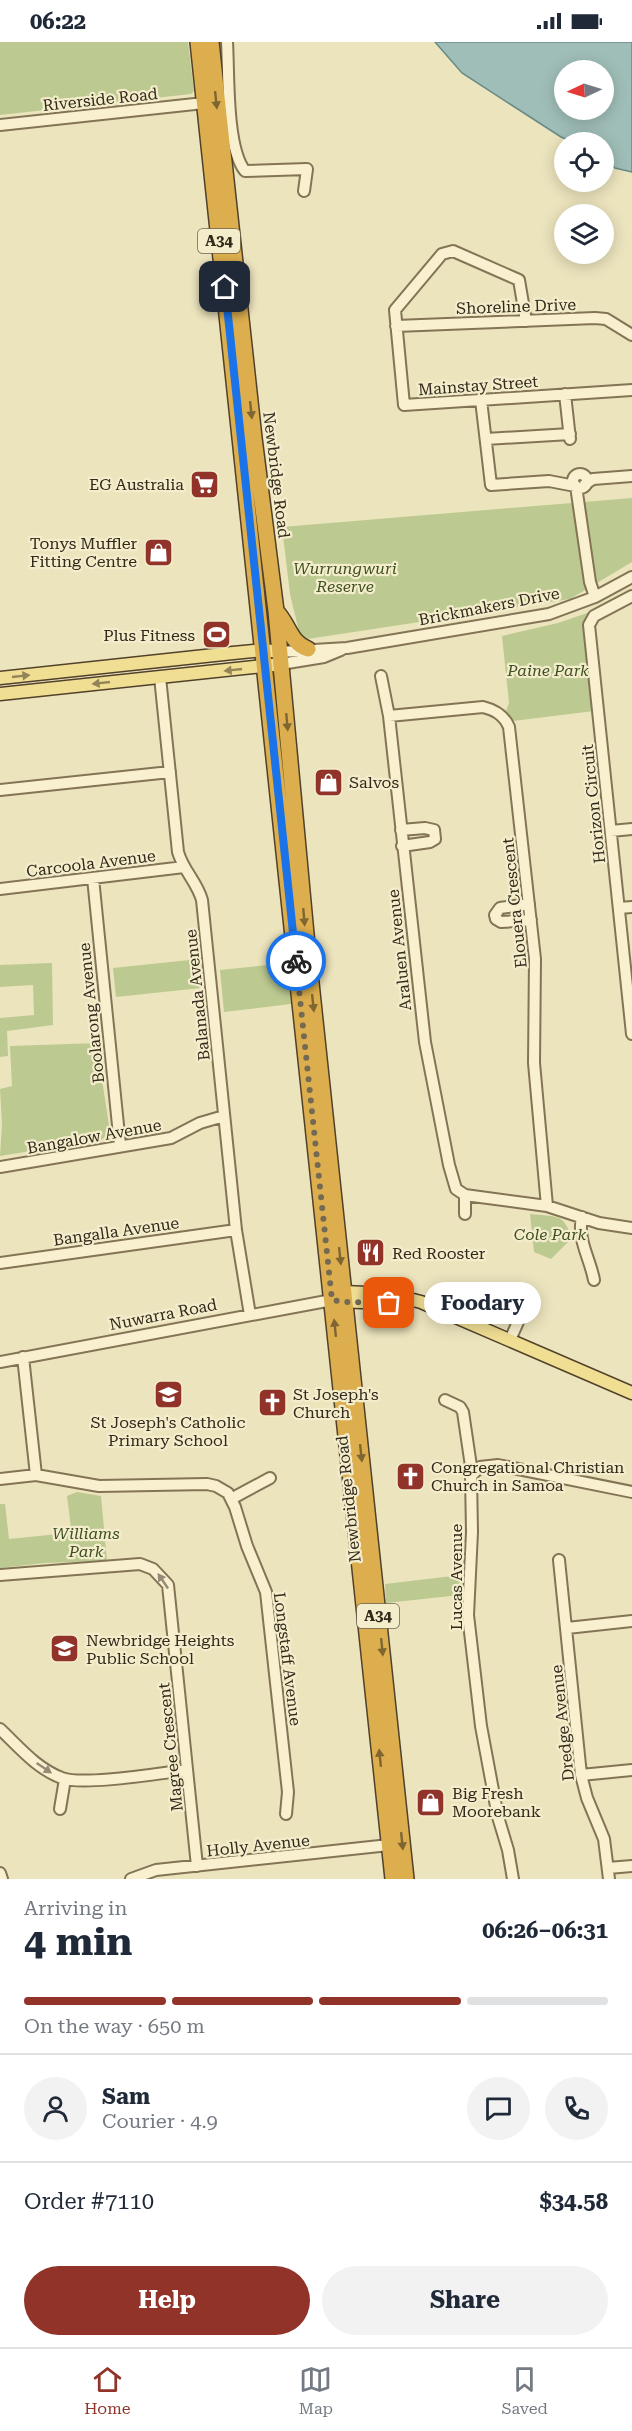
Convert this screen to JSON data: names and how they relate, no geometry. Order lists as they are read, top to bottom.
{
  "streets": {
    "highway": ["A34", "Newbridge Road"],
    "main road": ["Brickmakers Drive", "Nuwarra Road"],
    "street": [
      "Riverside Road",
      "Shoreline Drive",
      "Mainstay Street",
      "Horizon Circuit",
      "Carcoola Avenue",
      "Elouera Crescent",
      "Araluen Avenue",
      "Balanada Avenue",
      "Boolarong Avenue",
      "Bangalow Avenue",
      "Bangalla Avenue",
      "Lucas Avenue",
      "Longstaff Avenue",
      "Dredge Avenue",
      "Magree Crescent",
      "Holly Avenue"
    ]
  },
  "crossings": [
    ["Riverside Road", "Newbridge Road"],
    ["Shoreline Drive", "Mainstay Street"],
    ["Newbridge Road", "Brickmakers Drive"],
    ["Newbridge Road", "Nuwarra Road"],
    ["Newbridge Road", "Holly Avenue"],
    ["Brickmakers Drive", "Balanada Avenue"],
    ["Carcoola Avenue", "Balanada Avenue"],
    ["Carcoola Avenue", "Boolarong Avenue"],
    ["Elouera Crescent", "Araluen Avenue"],
    ["Balanada Avenue", "Bangalow Avenue"],
    ["Balanada Avenue", "Bangalla Avenue"],
    ["Balanada Avenue", "Nuwarra Road"],
    ["Boolarong Avenue", "Bangalow Avenue"],
    ["Magree Crescent", "Holly Avenue"]
  ],
  "parks": [
    "Wurrungwuri Reserve",
    "Paine Park",
    "Cole Park",
    "Williams Park"
  ],
  "places": {
    "supermarket": ["EG Australia"],
    "shop": ["Tonys Muffler Fitting Centre", "Salvos", "Big Fresh Moorebank"],
    "sports": ["Plus Fitness"],
    "restaurant": ["Red Rooster"],
    "other": ["Foodary"],
    "school or university": ["St Joseph's Catholic Primary School", "Newbridge Heights Public School"],
    "church": ["St Joseph's Church", "Congregational Christian Church in Samoa"]
  },
  "north": "left",
  "page": {
    "status": "06:22",
    "bubble": "Foodary",
    "heading": ["4 min", "Arriving in", "06:26–06:31"],
    "panel": [
      "Sam",
      "Courier · 4.9",
      "Order #7110",
      "$34.58"
    ],
    "bar": "On the way · 650 m",
    "buttons": ["Help", "Share"],
    "tabs": ["Home", "Map", "Saved"]
  }
}
